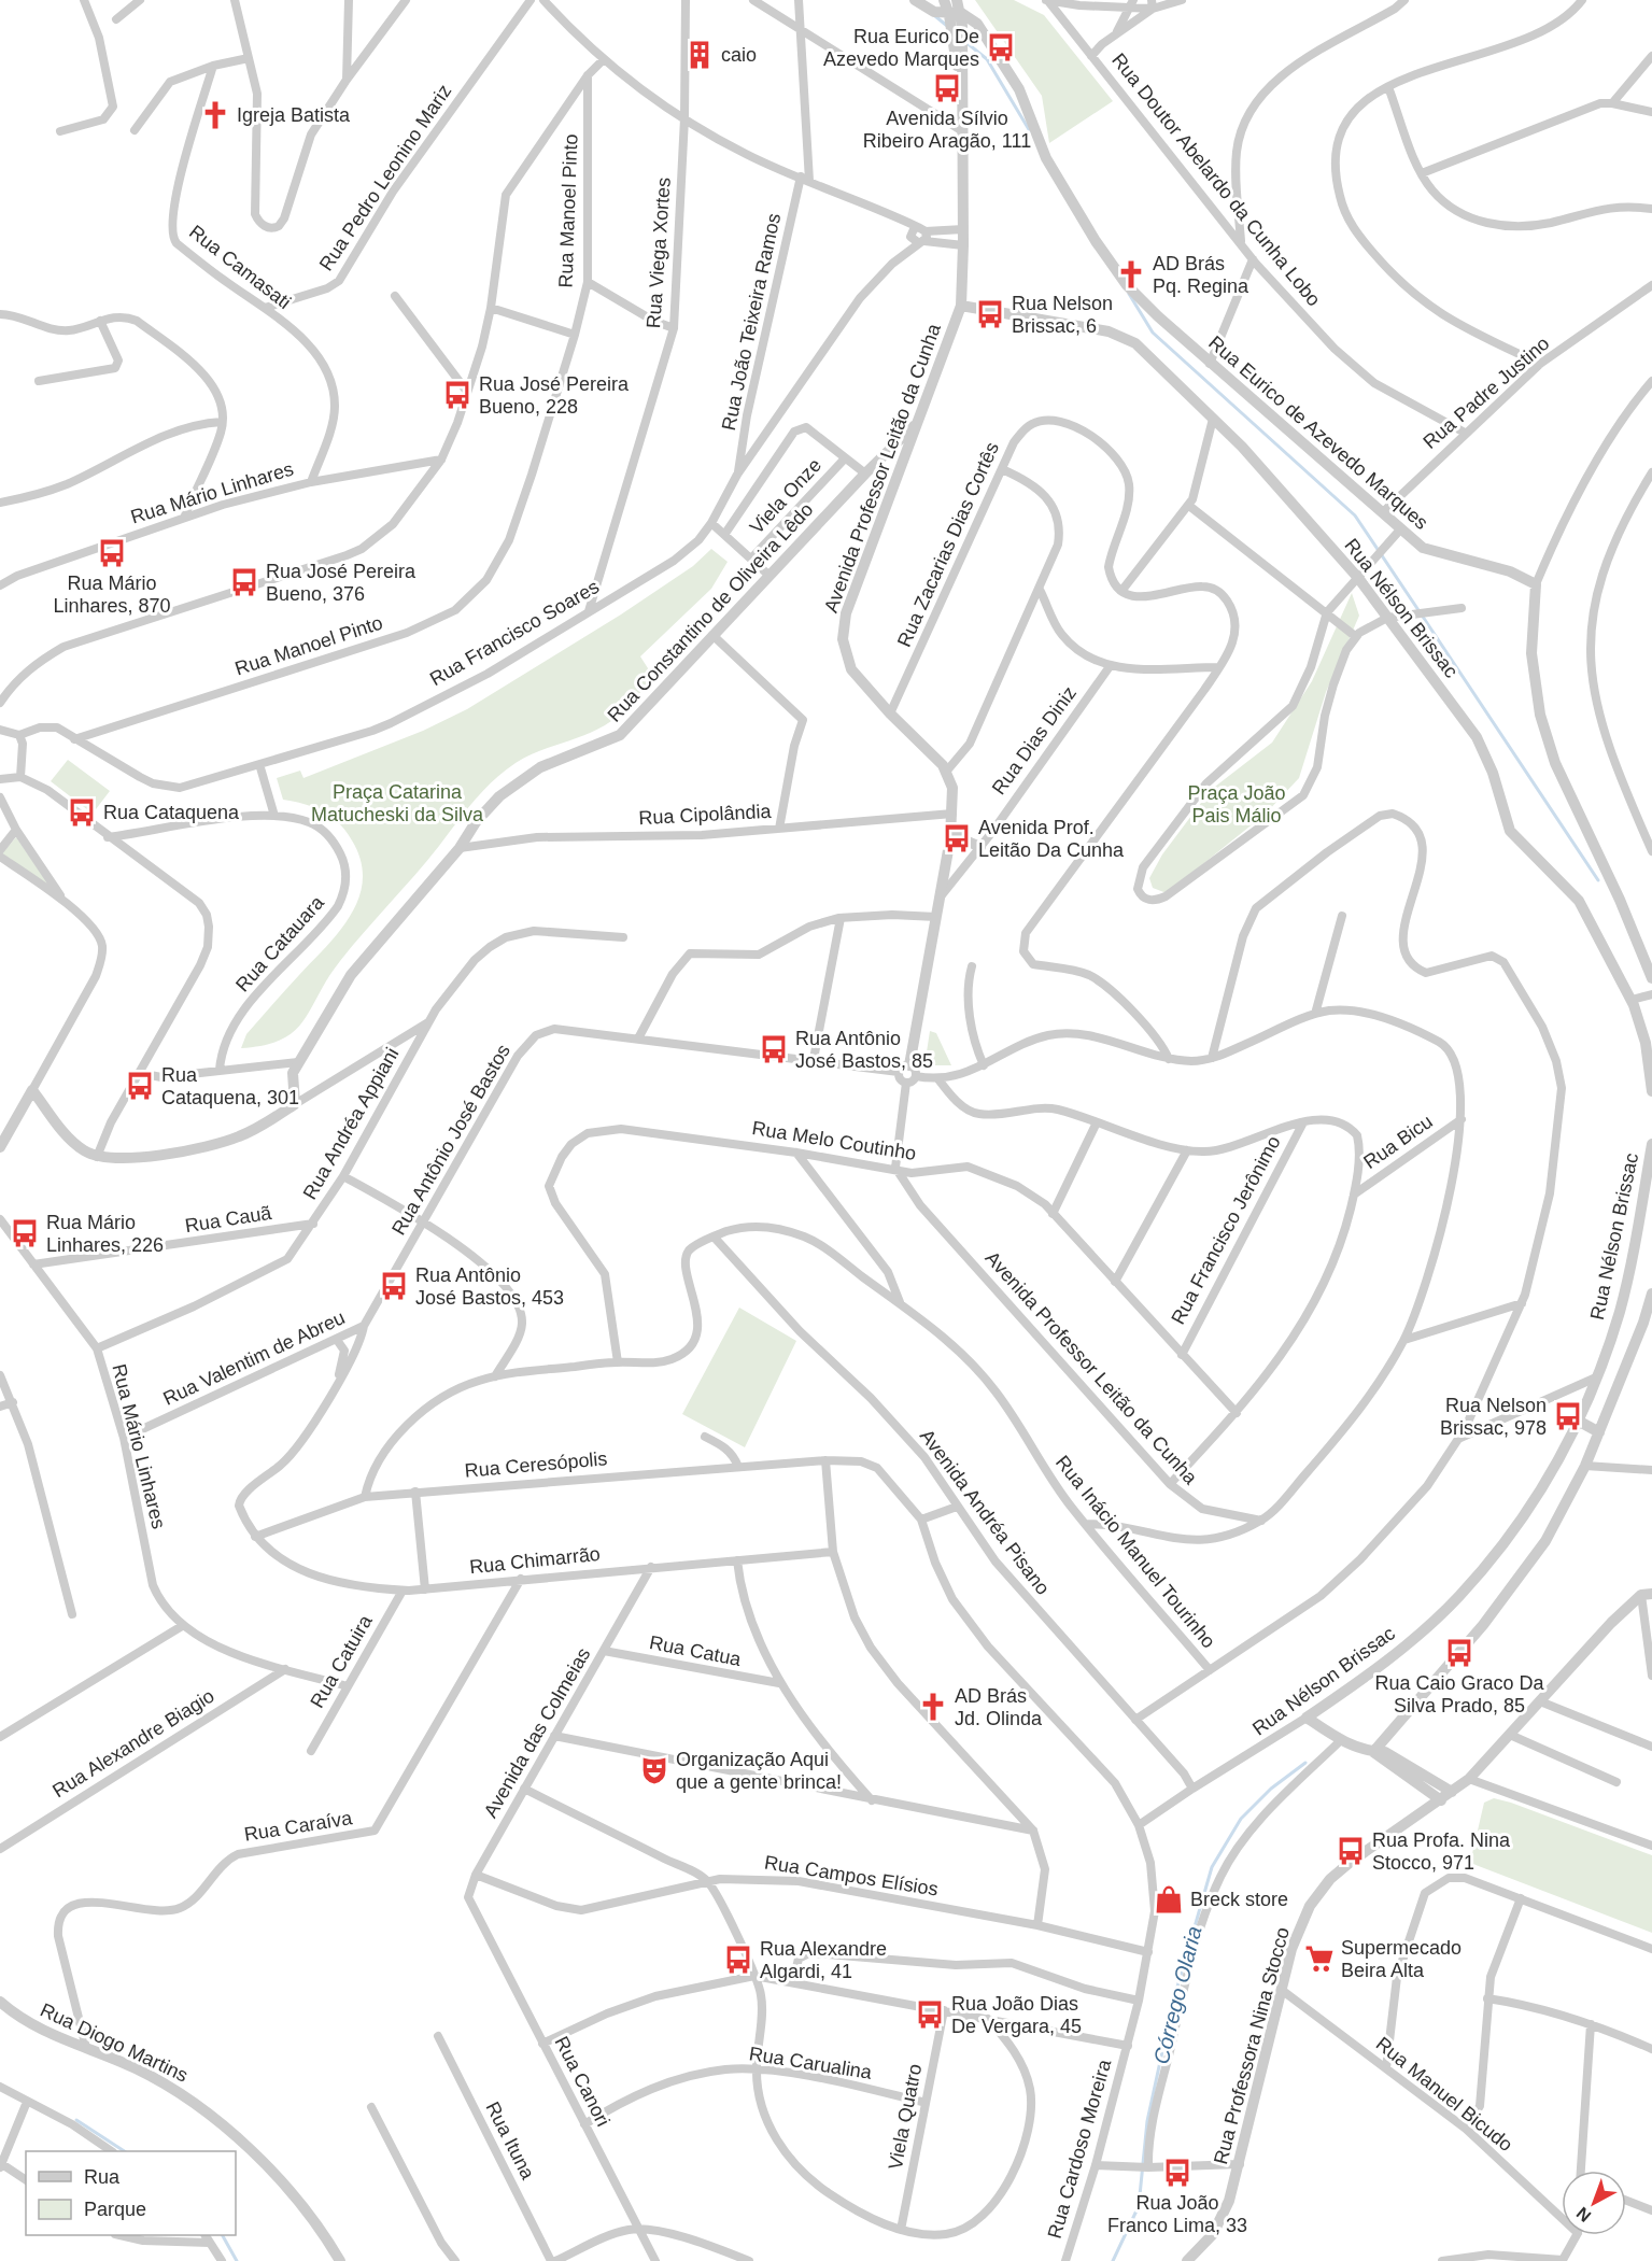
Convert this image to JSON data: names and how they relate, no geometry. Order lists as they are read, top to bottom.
{
  "streets": {
    "street": [
      "Rua Pedro Leonino Mariz",
      "Rua Doutor Abelardo da Cunha Lobo",
      "Rua Manoel Pinto",
      "Rua Viega Xortes",
      "Rua Camasati",
      "Rua João Teixeira Ramos",
      "Rua Padre Justino",
      "Rua Eurico de Azevedo Marques",
      "Avenida Professor Leitão da Cunha",
      "Rua Mário Linhares",
      "Viela Onze",
      "Rua Zacarias Dias Cortês",
      "Rua Nélson Brissac",
      "Rua Constantino de Oliveira Lêdo",
      "Rua Francisco Soares",
      "Rua Dias Diniz",
      "Rua Cipolândia",
      "Rua Catauara",
      "Rua Andréa Appiani",
      "Rua Antônio José Bastos",
      "Rua Melo Coutinho",
      "Rua Bicu",
      "Rua Cauã",
      "Rua Francisco Jerônimo",
      "Rua Valentim de Abreu",
      "Rua Ceresópolis",
      "Avenida Andréa Pisano",
      "Rua Inácio Manuel Tourinho",
      "Rua Chimarrão",
      "Rua Catua",
      "Rua Catuira",
      "Avenida das Colmeias",
      "Rua Alexandre Biagio",
      "Rua Caraíva",
      "Rua Campos Elísios",
      "Rua Diogo Martins",
      "Rua Professora Nina Stocco",
      "Rua Carualina",
      "Rua Canori",
      "Rua Manuel Bicudo",
      "Viela Quatro",
      "Rua Ituna",
      "Rua Cardoso Moreira"
    ]
  },
  "crossings": [
    ["Rua Pedro Leonino Mariz", "Rua Camasati"],
    ["Rua Doutor Abelardo da Cunha Lobo", "Rua Padre Justino"],
    ["Rua Manoel Pinto", "Rua Francisco Soares"],
    ["Rua Viega Xortes", "Rua Francisco Soares"],
    ["Rua Camasati", "Rua Mário Linhares"],
    ["Rua João Teixeira Ramos", "Rua Francisco Soares"],
    ["Rua Padre Justino", "Rua Eurico de Azevedo Marques"],
    ["Rua Eurico de Azevedo Marques", "Avenida Professor Leitão da Cunha"],
    ["Avenida Professor Leitão da Cunha", "Rua Zacarias Dias Cortês"],
    ["Avenida Professor Leitão da Cunha", "Rua Nélson Brissac"],
    ["Avenida Professor Leitão da Cunha", "Rua Constantino de Oliveira Lêdo"],
    ["Avenida Professor Leitão da Cunha", "Rua Melo Coutinho"],
    ["Rua Mário Linhares", "Rua Andréa Appiani"],
    ["Rua Mário Linhares", "Rua Cauã"],
    ["Rua Mário Linhares", "Rua Valentim de Abreu"],
    ["Rua Mário Linhares", "Rua Catuira"],
    ["Rua Mário Linhares", "Rua Alexandre Biagio"],
    ["Viela Onze", "Rua Constantino de Oliveira Lêdo"],
    ["Viela Onze", "Rua Francisco Soares"],
    ["Rua Nélson Brissac", "Avenida Andréa Pisano"],
    ["Rua Nélson Brissac", "Rua Cardoso Moreira"],
    ["Rua Constantino de Oliveira Lêdo", "Rua Cipolândia"],
    ["Rua Andréa Appiani", "Rua Cauã"],
    ["Rua Antônio José Bastos", "Rua Valentim de Abreu"],
    ["Rua Antônio José Bastos", "Rua Ceresópolis"],
    ["Rua Antônio José Bastos", "Rua Chimarrão"],
    ["Rua Melo Coutinho", "Rua Francisco Jerônimo"],
    ["Rua Melo Coutinho", "Rua Inácio Manuel Tourinho"],
    ["Rua Ceresópolis", "Rua Inácio Manuel Tourinho"],
    ["Rua Ceresópolis", "Rua Chimarrão"],
    ["Rua Ceresópolis", "Rua Cardoso Moreira"],
    ["Avenida Andréa Pisano", "Rua Inácio Manuel Tourinho"],
    ["Rua Chimarrão", "Rua Catuira"],
    ["Rua Chimarrão", "Avenida das Colmeias"],
    ["Rua Chimarrão", "Rua Caraíva"],
    ["Rua Catua", "Avenida das Colmeias"],
    ["Avenida das Colmeias", "Rua Campos Elísios"],
    ["Avenida das Colmeias", "Rua Canori"],
    ["Rua Caraíva", "Rua Diogo Martins"],
    ["Rua Campos Elísios", "Rua Cardoso Moreira"],
    ["Rua Professora Nina Stocco", "Rua Manuel Bicudo"],
    ["Rua Carualina", "Rua Canori"],
    ["Rua Carualina", "Viela Quatro"]
  ],
  "water": ["Córrego Olaria"],
  "parks": ["Praça Catarina Matucheski da Silva", "Praça João Pais Málio"],
  "places": {
    "bus stop": [
      "Rua Eurico De Azevedo Marques",
      "Avenida Sílvio Ribeiro Aragão, 111",
      "Rua Nelson Brissac, 6",
      "Rua José Pereira Bueno, 228",
      "Rua Mário Linhares, 870",
      "Rua José Pereira Bueno, 376",
      "Rua Cataquena",
      "Avenida Prof. Leitão Da Cunha",
      "Rua Antônio José Bastos, 85",
      "Rua Cataquena, 301",
      "Rua Mário Linhares, 226",
      "Rua Antônio José Bastos, 453",
      "Rua Nelson Brissac, 978",
      "Rua Caio Graco Da Silva Prado, 85",
      "Rua Profa. Nina Stocco, 971",
      "Rua Alexandre Algardi, 41",
      "Rua João Dias De Vergara, 45",
      "Rua João Franco Lima, 33"
    ],
    "building": ["caio"],
    "church": ["Igreja Batista", "AD Brás Pq. Regina", "AD Brás Jd. Olinda"],
    "theatre": ["Organização Aqui que a gente brinca!"],
    "shop": ["Breck store"],
    "supermarket": ["Supermecado Beira Alta"]
  },
  "legend": ["Rua", "Parque"],
  "north": "bottom left"
}
